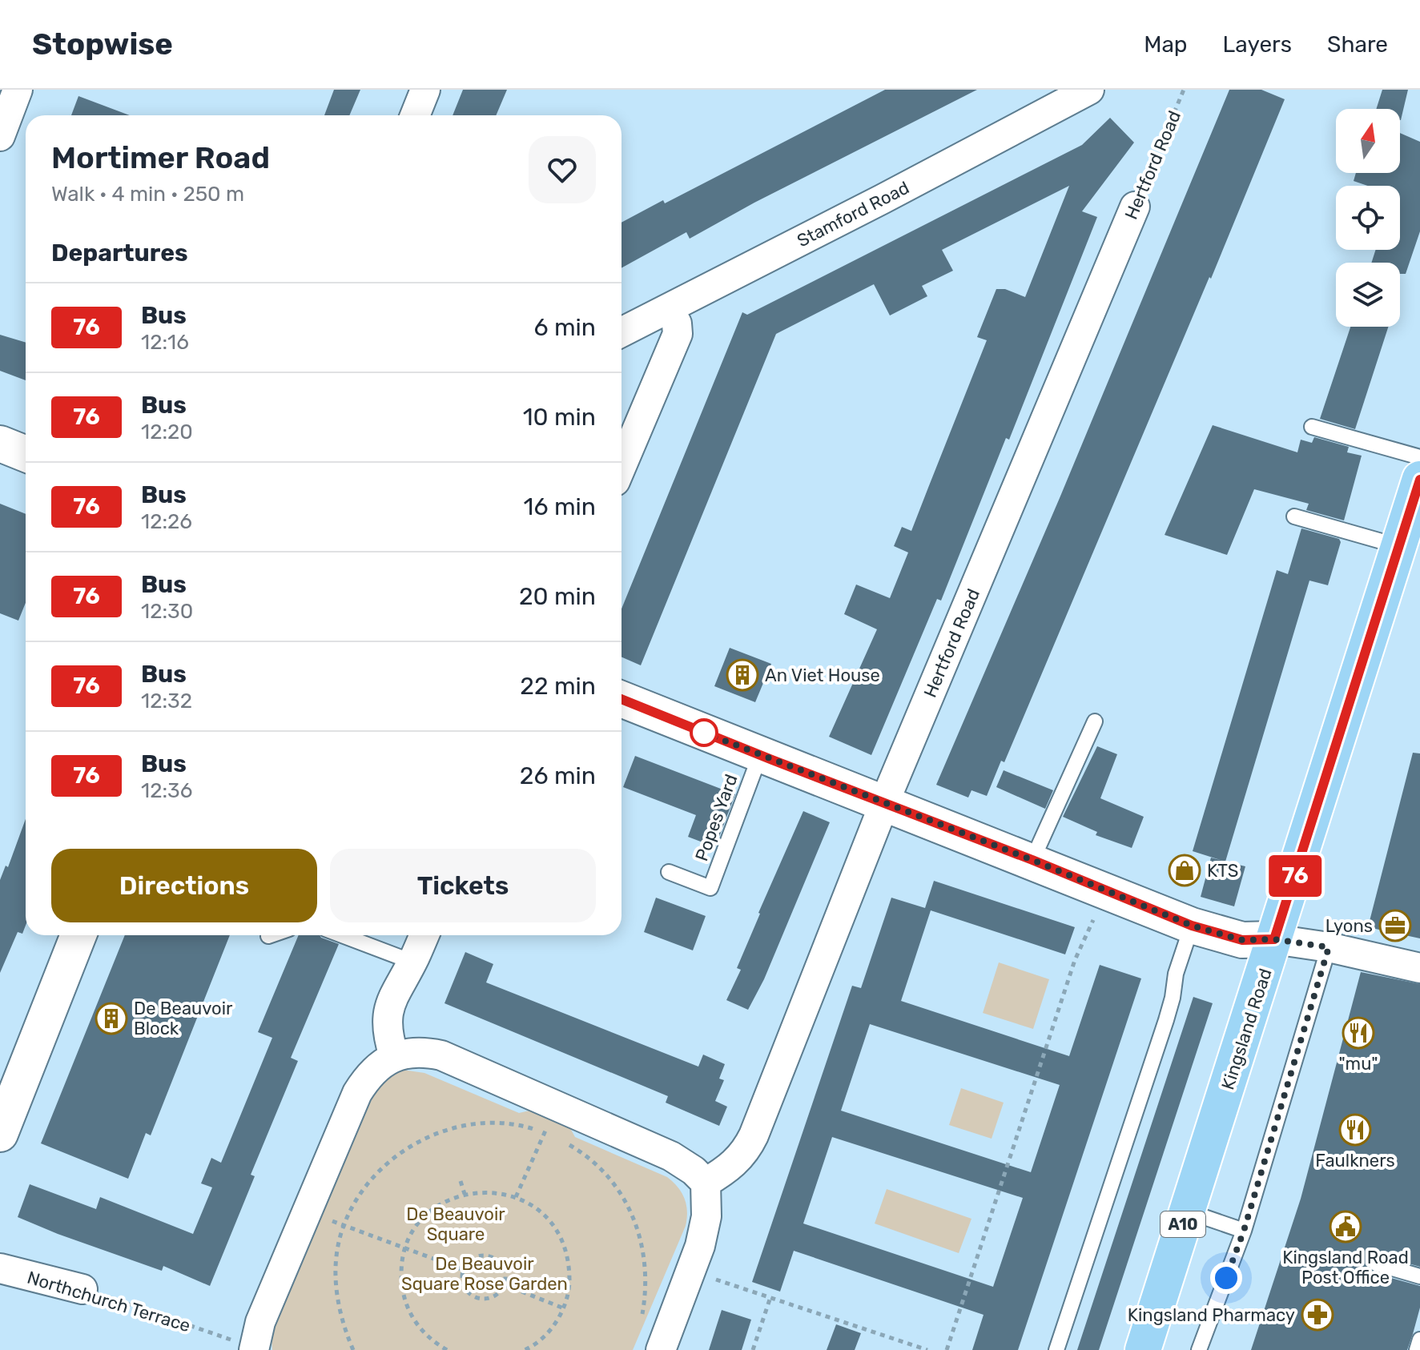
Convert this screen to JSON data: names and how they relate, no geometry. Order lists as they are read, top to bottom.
{
  "streets": {
    "highway": ["Kingsland Road", "A10"],
    "street": ["Hertford Road", "Stamford Road", "Northchurch Terrace"],
    "lane": ["Popes Yard"]
  },
  "parks": ["De Beauvoir Square", "De Beauvoir Square Rose Garden"],
  "places": {
    "building": ["An Viet House", "De Beauvoir Block"],
    "shop": ["KTS"],
    "office": ["Lyons"],
    "restaurant": ["\"mu\"", "Faulkners"],
    "public building": ["Kingsland Road Post Office"],
    "pharmacy": ["Kingsland Pharmacy"]
  },
  "lines": ["bus line 76"],
  "north": "top",
  "page": {
    "header": "Stopwise",
    "nav": ["Map", "Layers", "Share"],
    "on_map": "76",
    "heading": [
      ["Mortimer Road", "Walk · 4 min · 250 m"],
      "Departures"
    ],
    "list": [
      {
        "mark": "76",
        "name": "Bus",
        "note": "12:16",
        "value": "6 min"
      },
      {
        "mark": "76",
        "name": "Bus",
        "note": "12:20",
        "value": "10 min"
      },
      {
        "mark": "76",
        "name": "Bus",
        "note": "12:26",
        "value": "16 min"
      },
      {
        "mark": "76",
        "name": "Bus",
        "note": "12:30",
        "value": "20 min"
      },
      {
        "mark": "76",
        "name": "Bus",
        "note": "12:32",
        "value": "22 min"
      },
      {
        "mark": "76",
        "name": "Bus",
        "note": "12:36",
        "value": "26 min"
      }
    ],
    "buttons": ["Directions", "Tickets"]
  }
}
